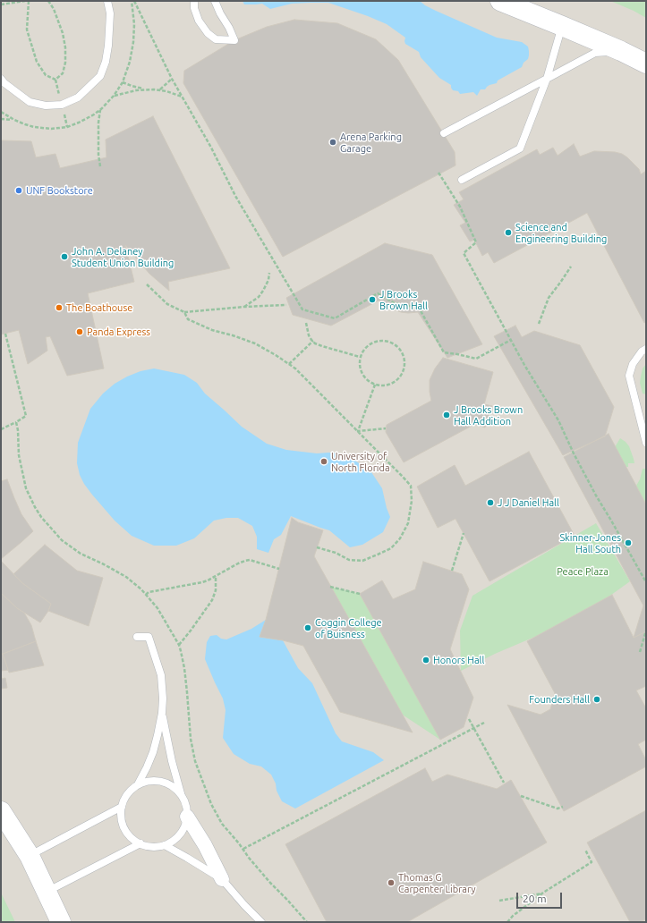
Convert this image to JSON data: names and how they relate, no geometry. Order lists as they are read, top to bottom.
{
  "parks": ["Peace Plaza"],
  "places": [
    "Arena Parking Garage",
    "UNF Bookstore",
    "Science and Engineering Building",
    "John A. Delaney Student Union Building",
    "J Brooks Brown Hall",
    "The Boathouse",
    "Panda Express",
    "J Brooks Brown Hall Addition",
    "University of North Florida",
    "J J Daniel Hall",
    "Skinner-Jones Hall South",
    "Coggin College of Buisness",
    "Honors Hall",
    "Founders Hall",
    "Thomas G Carpenter Library"
  ],
  "scale_bar": "20 m"
}
